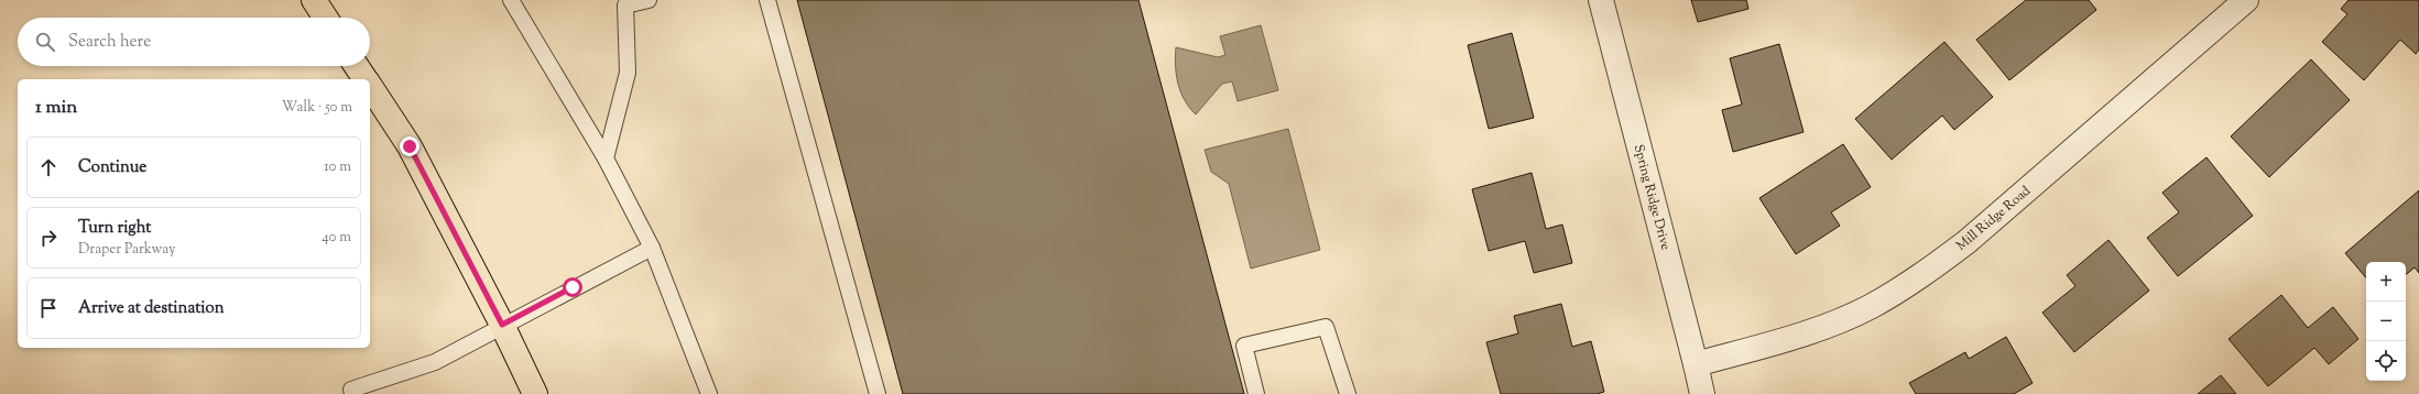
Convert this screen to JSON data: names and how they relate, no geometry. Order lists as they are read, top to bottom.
{
  "streets": {
    "street": ["Spring Ridge Drive", "Mill Ridge Road"]
  },
  "crossings": [
    ["Spring Ridge Drive", "Mill Ridge Road"]
  ],
  "page": {
    "search": "Search here",
    "heading": ["1 min", "Walk · 50 m"],
    "list": [
      ["Continue", "10 m"],
      ["Turn right", "Draper Parkway", "40 m"],
      "Arrive at destination"
    ],
    "map_buttons": ["+", "−"]
  }
}
